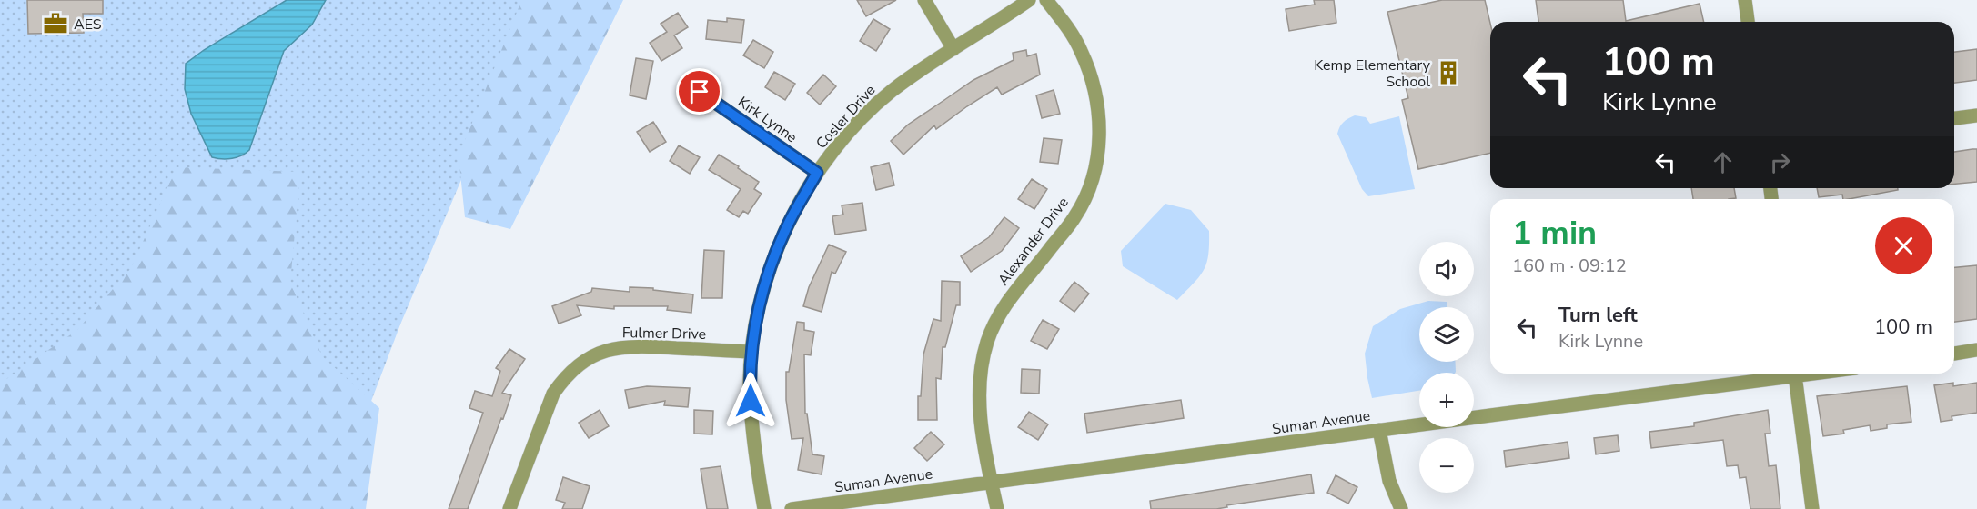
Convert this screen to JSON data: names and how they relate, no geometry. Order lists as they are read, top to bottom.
{
  "streets": {
    "street": [
      "Cosler Drive",
      "Kirk Lynne",
      "Alexander Drive",
      "Fulmer Drive",
      "Suman Avenue"
    ]
  },
  "crossings": [
    ["Cosler Drive", "Kirk Lynne"],
    ["Cosler Drive", "Fulmer Drive"],
    ["Alexander Drive", "Suman Avenue"]
  ],
  "places": {
    "office": ["AES"],
    "building": ["Kemp Elementary School"]
  },
  "page": {
    "turn": ["100 m", "Kirk Lynne"],
    "heading": ["1 min", "160 m · 09:12"],
    "map_buttons": ["+", "−"],
    "list": [
      {
        "name": "Turn left",
        "note": "Kirk Lynne",
        "value": "100 m"
      }
    ]
  }
}
